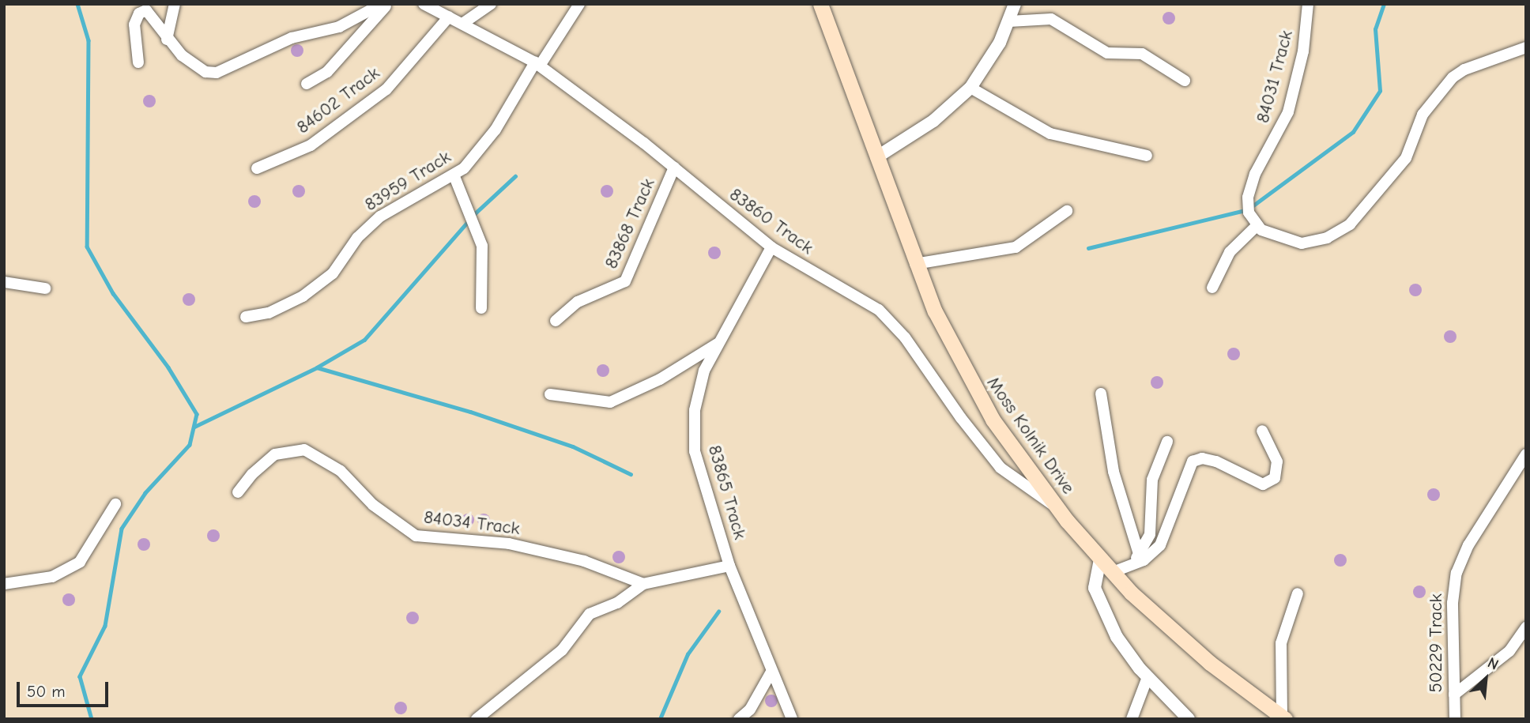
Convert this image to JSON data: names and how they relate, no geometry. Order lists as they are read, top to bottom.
{
  "streets": {
    "main road": ["Moss Kolnik Drive"],
    "street": [
      "84031 Track",
      "84602 Track",
      "83959 Track",
      "83860 Track",
      "83868 Track",
      "83865 Track",
      "84034 Track",
      "50229 Track"
    ]
  },
  "crossings": [
    ["84602 Track", "83860 Track"],
    ["83959 Track", "83860 Track"],
    ["83860 Track", "83868 Track"],
    ["83860 Track", "Moss Kolnik Drive"],
    ["83860 Track", "83865 Track"]
  ],
  "scale_bar": "50 m",
  "north": "top right"
}
